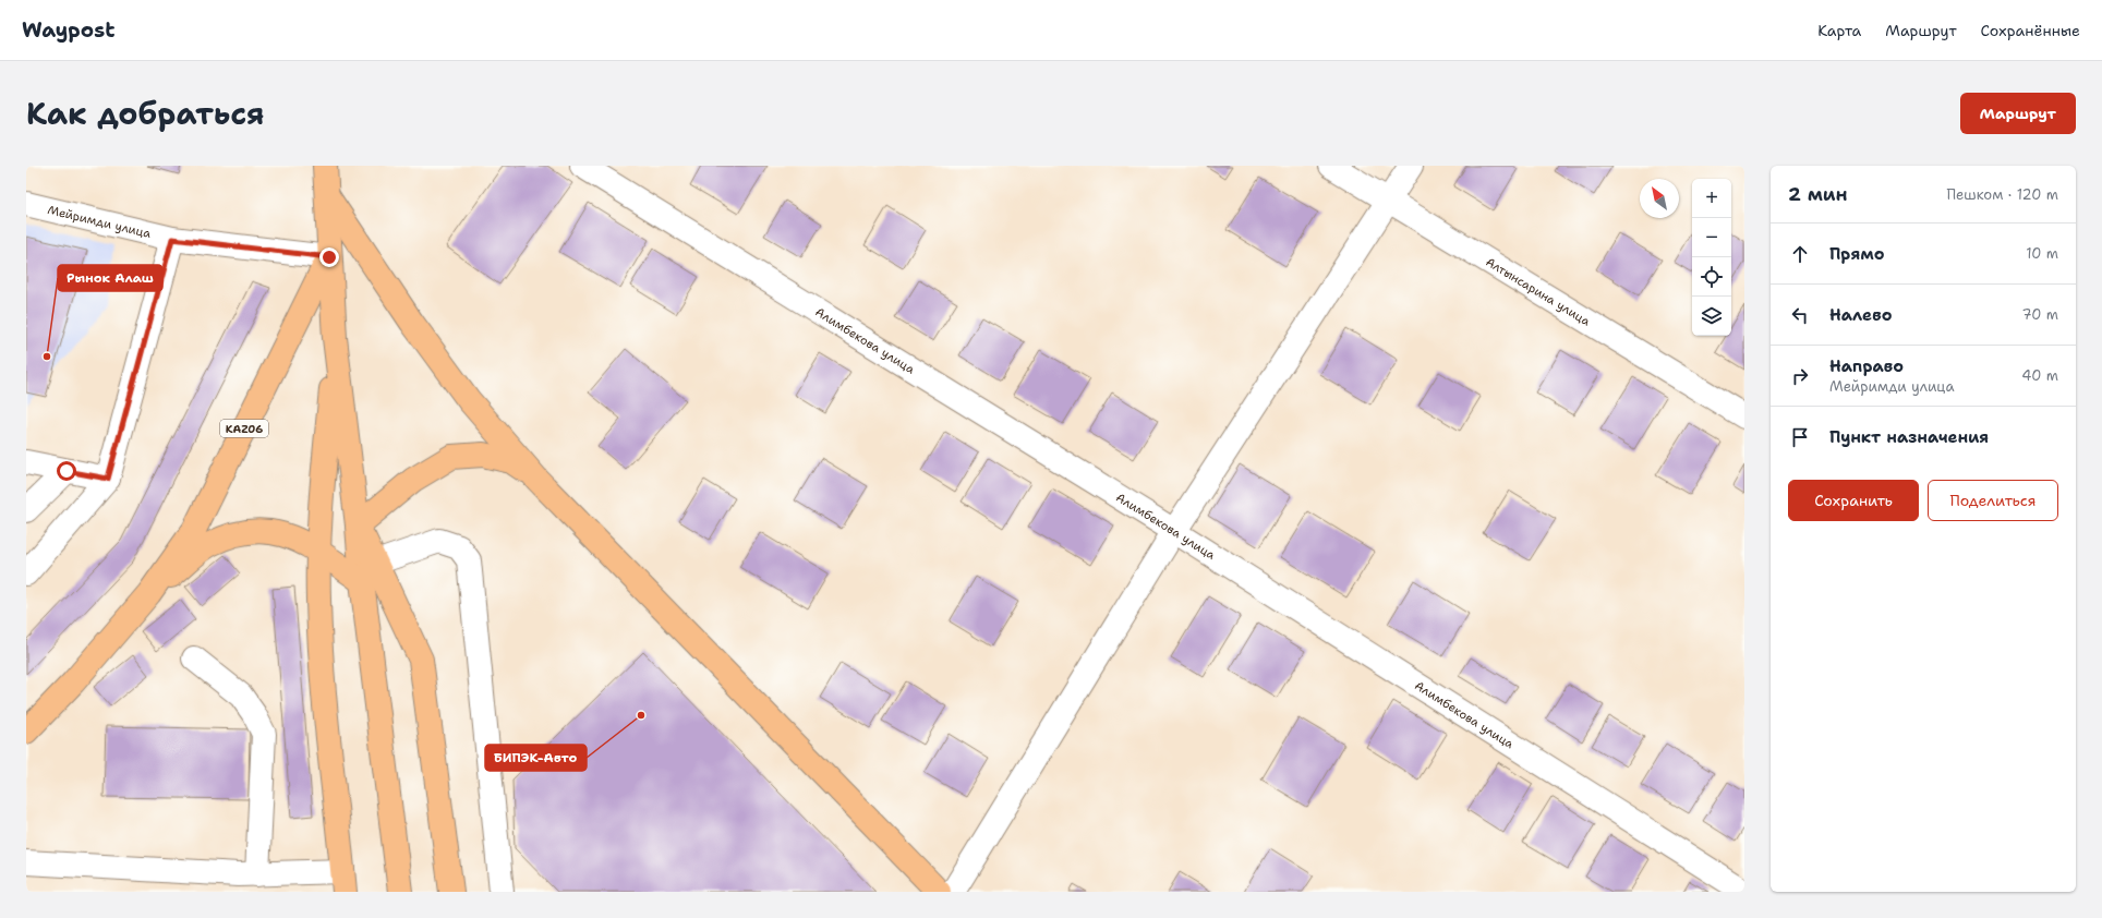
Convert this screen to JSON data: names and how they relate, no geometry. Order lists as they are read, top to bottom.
{
  "streets": {
    "highway": ["KАZ06"],
    "street": ["Мейримди улица", "Алтынсарина улица", "Алимбекова улица"]
  },
  "crossings": [
    ["Мейримди улица", "KАZ06"]
  ],
  "places": ["Рынок Алаш", "БИПЭК-Авто"],
  "north": "top left",
  "page": {
    "header": "Waypost",
    "nav": ["Карта", "Маршрут", "Сохранённые"],
    "title": "Как добраться",
    "buttons": [
      "Маршрут",
      ["Сохранить", "Поделиться"]
    ],
    "heading": ["2 мин", "Пешком · 120 m"],
    "map_buttons": ["+", "−"],
    "list": [
      ["Прямо", "10 m"],
      ["Налево", "70 m"],
      ["Направо", "Мейримди улица", "40 m"],
      "Пункт назначения"
    ]
  }
}
